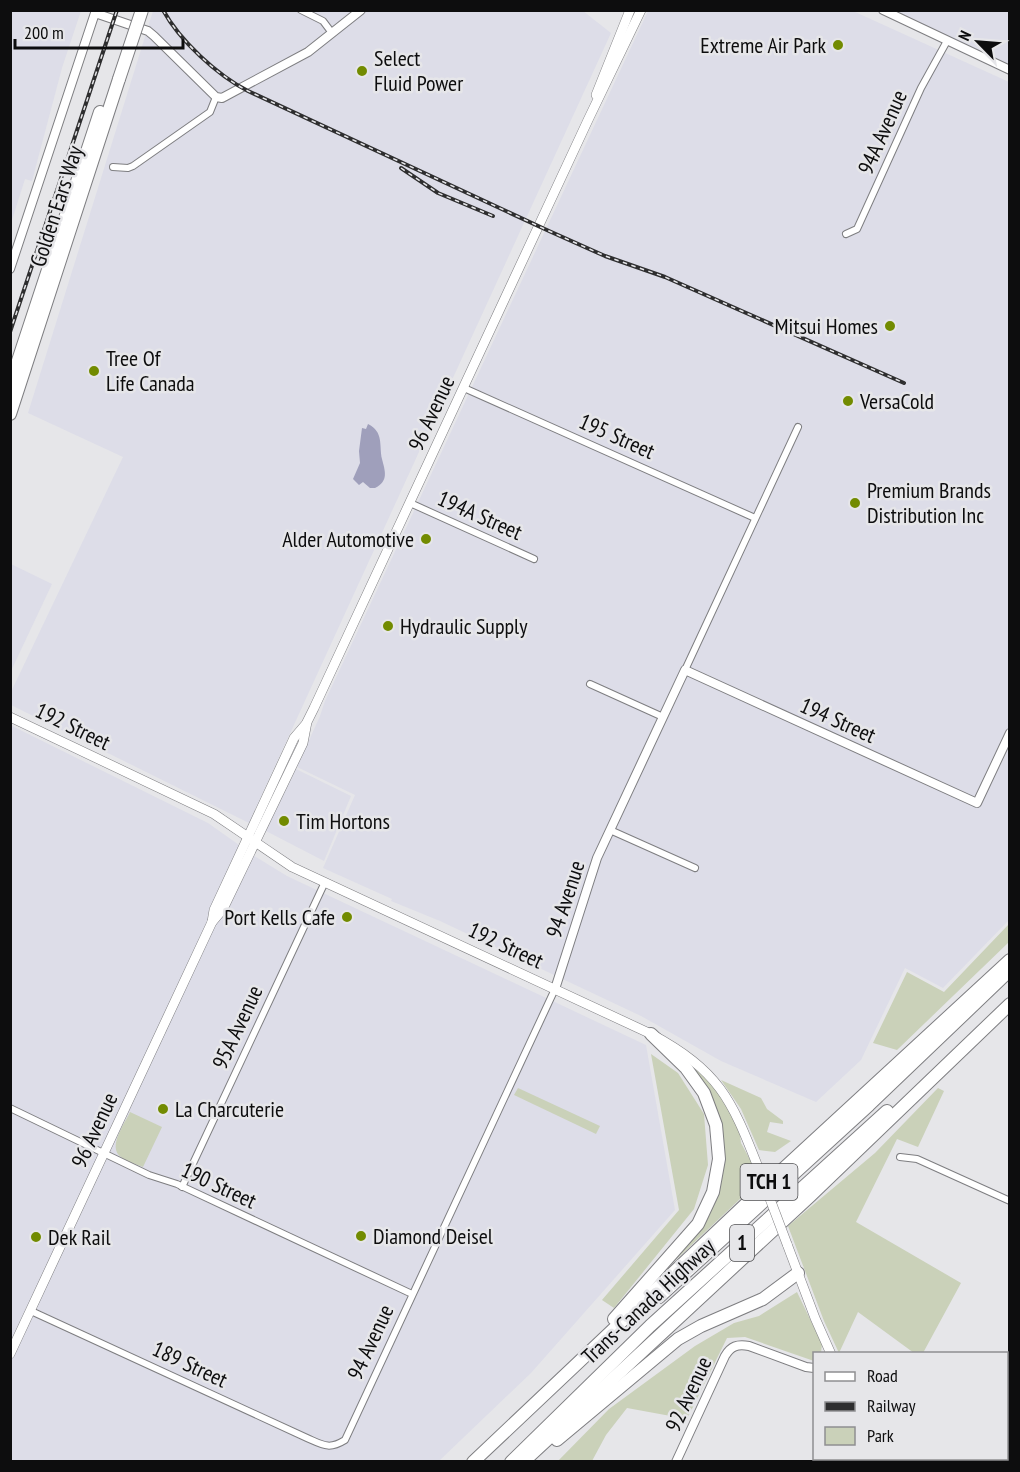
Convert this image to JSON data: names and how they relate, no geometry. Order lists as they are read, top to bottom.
{
  "streets": {
    "highway": [
      "Golden Ears Way",
      "TCH 1",
      "1",
      "Trans-Canada Highway"
    ],
    "main road": ["96 Avenue", "192 Street"],
    "street": [
      "94A Avenue",
      "195 Street",
      "194A Street",
      "194 Street",
      "94 Avenue",
      "95A Avenue",
      "190 Street",
      "189 Street",
      "92 Avenue"
    ]
  },
  "crossings": [
    ["96 Avenue", "195 Street"],
    ["96 Avenue", "194A Street"],
    ["96 Avenue", "192 Street"],
    ["96 Avenue", "190 Street"],
    ["96 Avenue", "189 Street"],
    ["195 Street", "94 Avenue"],
    ["194 Street", "94 Avenue"],
    ["192 Street", "94 Avenue"],
    ["192 Street", "95A Avenue"],
    ["94 Avenue", "190 Street"],
    ["94 Avenue", "189 Street"],
    ["95A Avenue", "190 Street"]
  ],
  "places": [
    "Extreme Air Park",
    "Select Fluid Power",
    "Mitsui Homes",
    "Tree Of Life Canada",
    "VersaCold",
    "Premium Brands Distribution Inc",
    "Alder Automotive",
    "Hydraulic Supply",
    "Tim Hortons",
    "Port Kells Cafe",
    "La Charcuterie",
    "Diamond Deisel",
    "Dek Rail"
  ],
  "legend": ["Road", "Railway", "Park"],
  "scale_bar": "200 m",
  "north": "top left"
}
